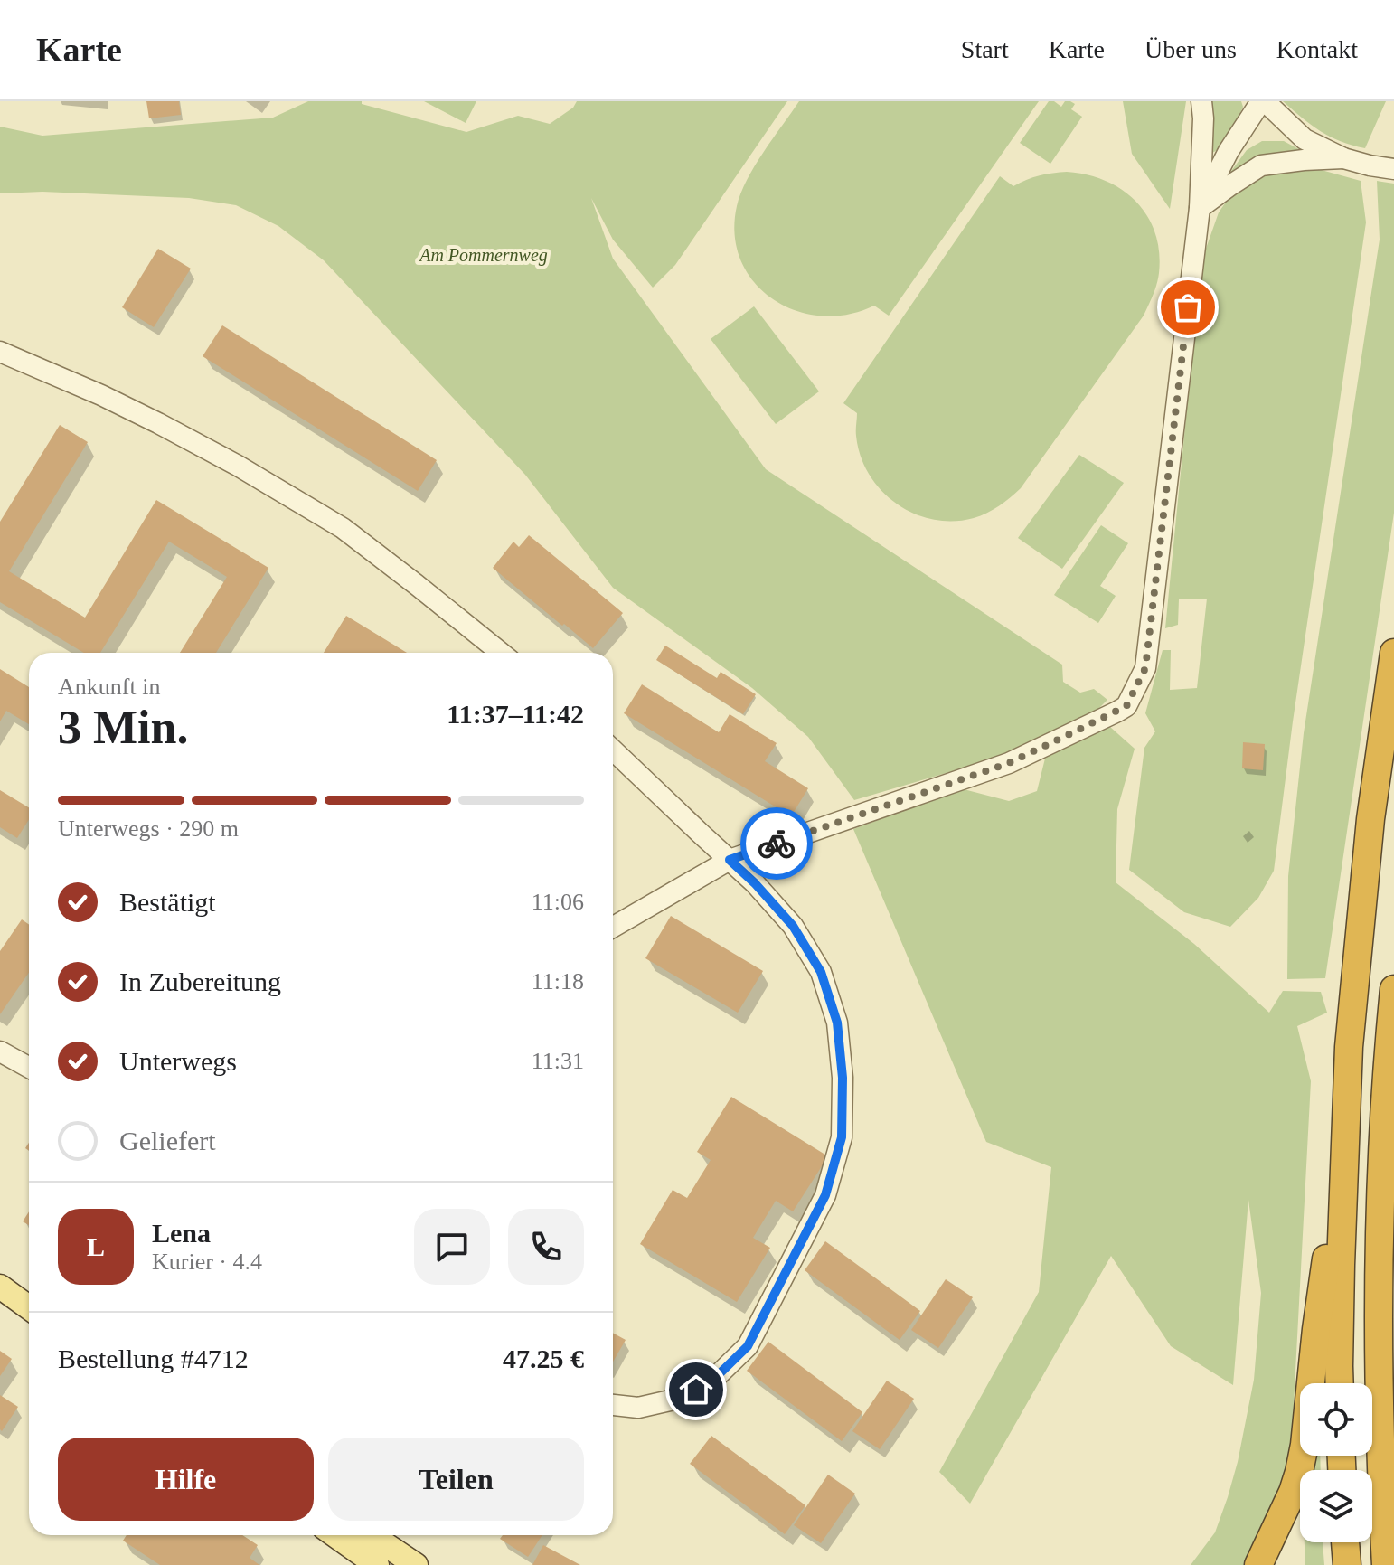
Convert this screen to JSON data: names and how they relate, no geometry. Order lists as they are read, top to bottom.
{
  "parks": ["Am Pommernweg"],
  "page": {
    "header": "Karte",
    "nav": [
      "Start",
      "Karte",
      "Über uns",
      "Kontakt"
    ],
    "heading": ["3 Min.", "Ankunft in", "11:37–11:42"],
    "panel": [
      "Lena",
      "Kurier · 4.4",
      "Bestellung #4712",
      "47.25 €"
    ],
    "bar": "Unterwegs · 290 m",
    "list": [
      ["Bestätigt", "11:06"],
      ["In Zubereitung", "11:18"],
      ["Unterwegs", "11:31"],
      "Geliefert"
    ],
    "round": "L",
    "buttons": ["Hilfe", "Teilen"]
  }
}
